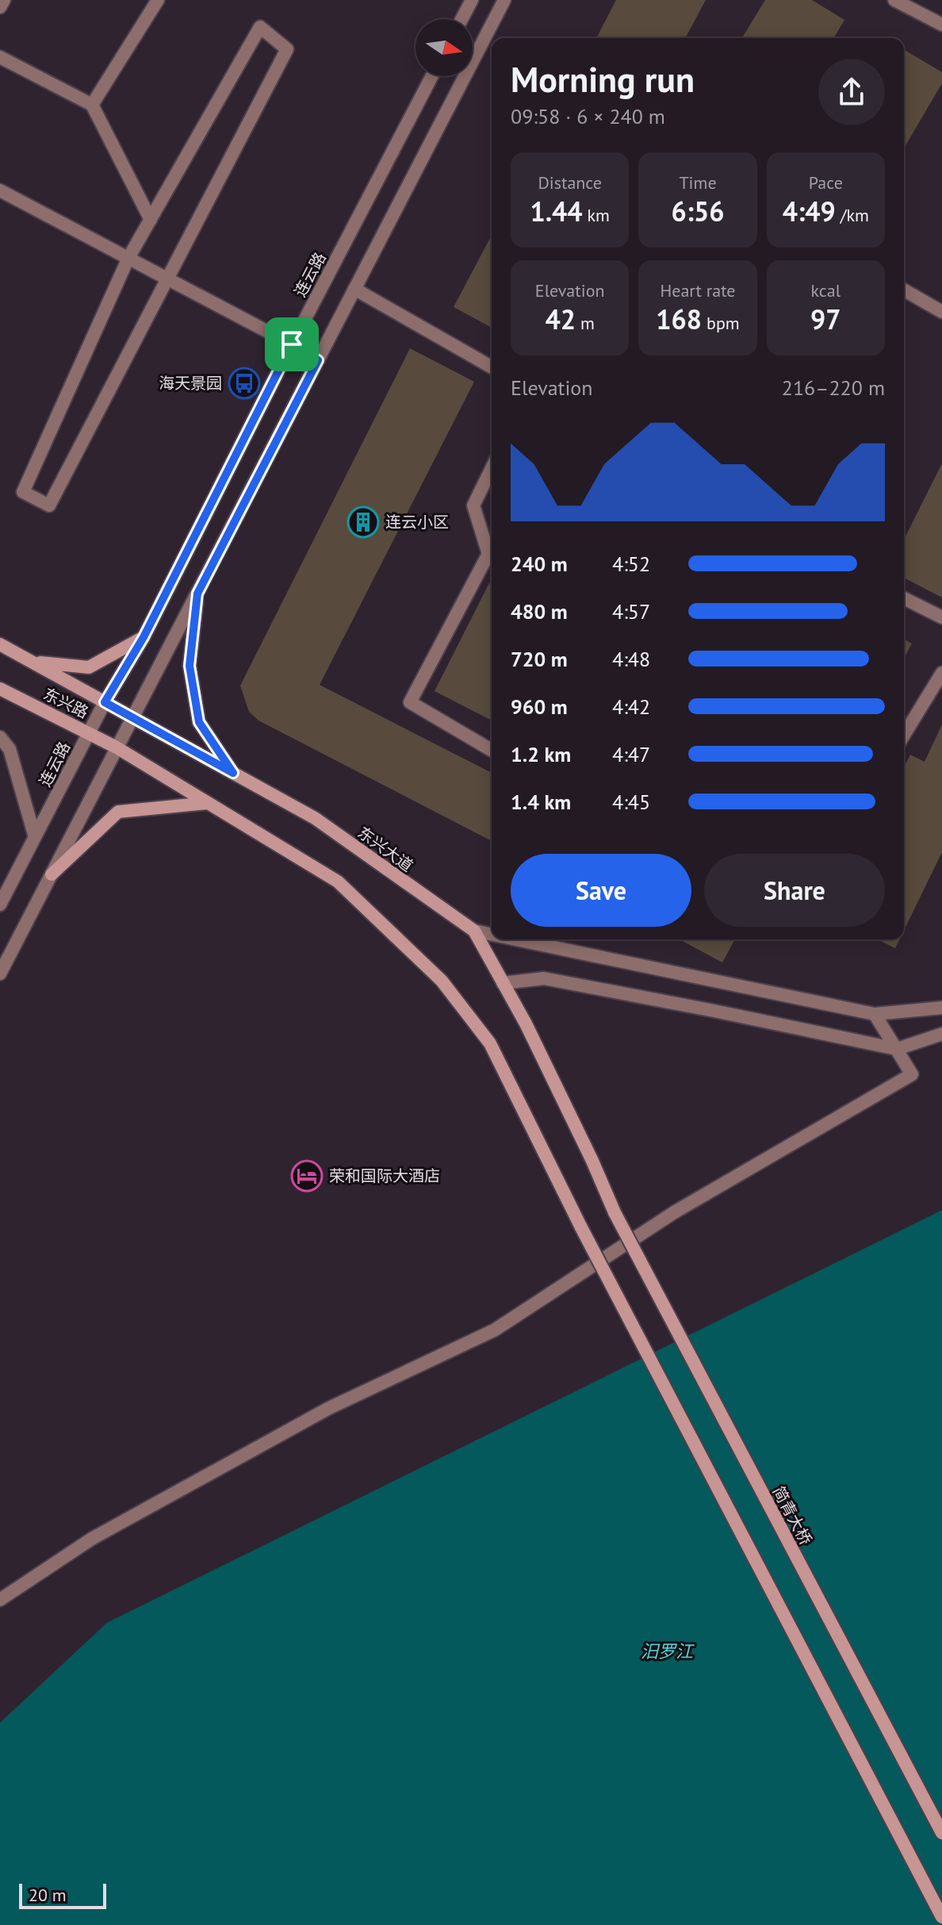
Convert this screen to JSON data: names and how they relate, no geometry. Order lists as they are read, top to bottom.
{
  "streets": {
    "main road": ["东兴路", "东兴大道", "简青大桥"],
    "street": ["连云路"]
  },
  "crossings": [
    ["连云路", "东兴路"],
    ["连云路", "东兴大道"],
    ["东兴大道", "简青大桥"]
  ],
  "water": ["汨罗江"],
  "places": {
    "bus stop": ["海天景园"],
    "building": ["连云小区"],
    "hotel": ["荣和国际大酒店"]
  },
  "scale_bar": "20 m",
  "north": "right",
  "page": {
    "heading": ["Morning run", "09:58 · 6 × 240 m"],
    "stats": [
      ["Distance", "1.44 km"],
      ["Time", "6:56"],
      ["Pace", "4:49 /km"],
      ["Elevation", "42 m"],
      ["Heart rate", "168 bpm"],
      ["kcal", "97"]
    ],
    "chart": ["Elevation", "216–220 m"],
    "list": [
      {
        "name": "240 m",
        "note": "4:52"
      },
      {
        "name": "480 m",
        "note": "4:57"
      },
      {
        "name": "720 m",
        "note": "4:48"
      },
      {
        "name": "960 m",
        "note": "4:42"
      },
      {
        "name": "1.2 km",
        "note": "4:47"
      },
      {
        "name": "1.4 km",
        "note": "4:45"
      }
    ],
    "buttons": ["Save", "Share"],
    "scale": "20 m"
  }
}
